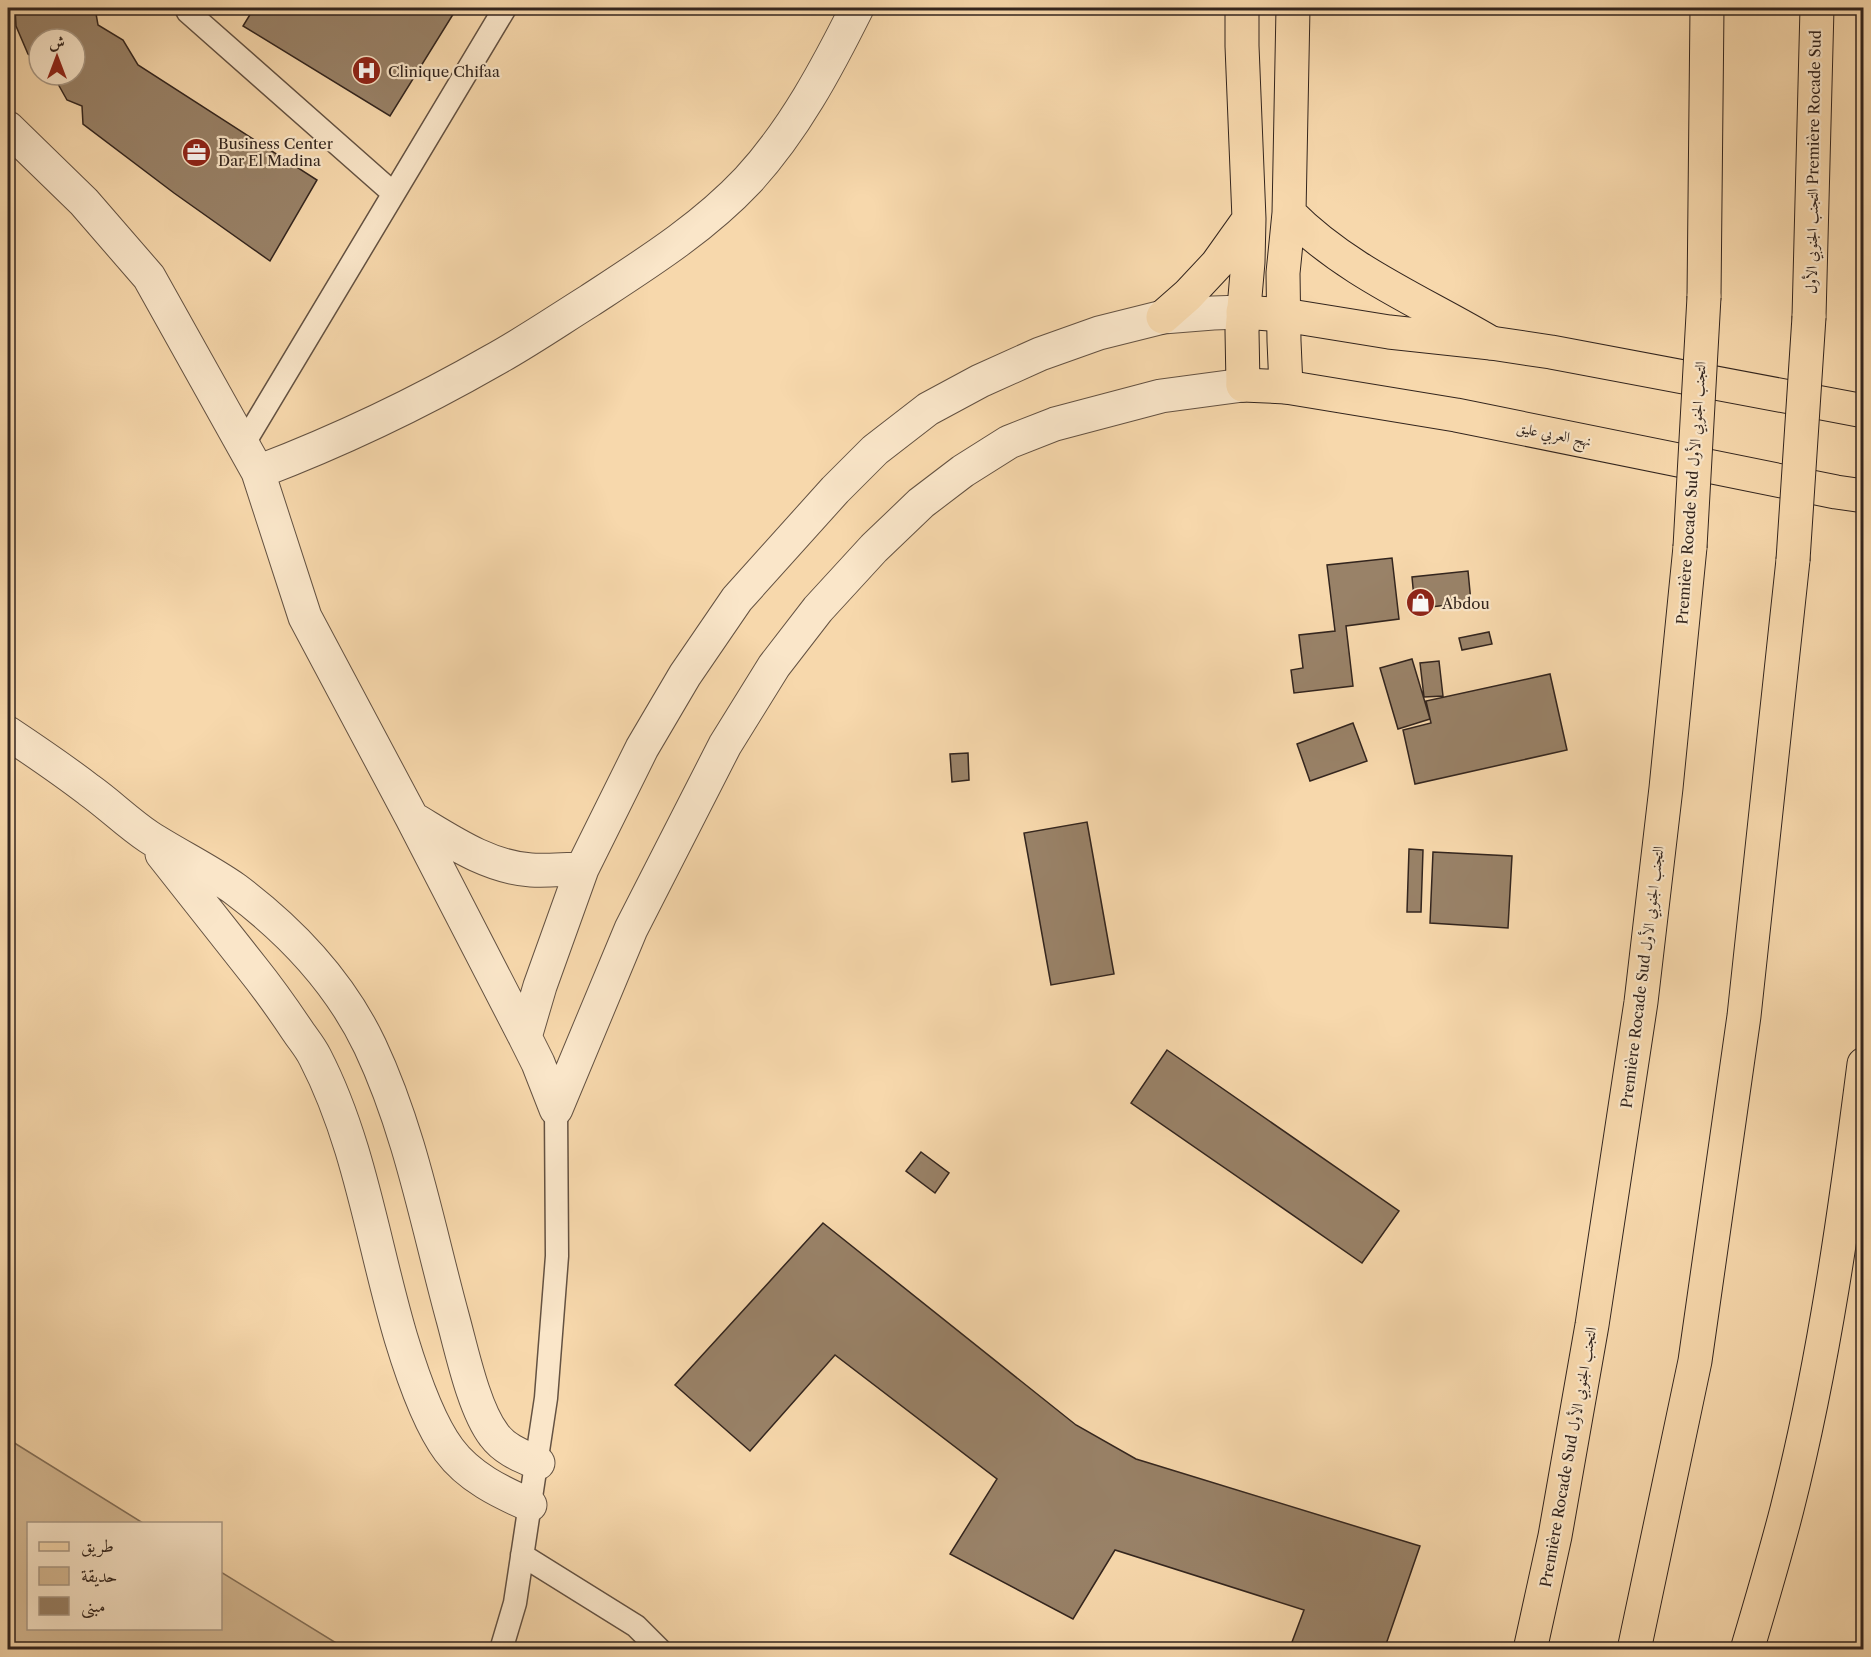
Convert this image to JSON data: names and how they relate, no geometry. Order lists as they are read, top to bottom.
{
  "streets": {
    "main road": ["التجنب الجنوبي الأول Première Rocade Sud", "نهج العربي عليق", "Première Rocade Sud التجنب الجنوبي الأول"]
  },
  "places": {
    "hospital": ["Clinique Chifaa"],
    "office": ["Business Center Dar El Madina"],
    "shop": ["Abdou"]
  },
  "legend": ["طريق", "حديقة", "مبنى"],
  "north": "top"
}
